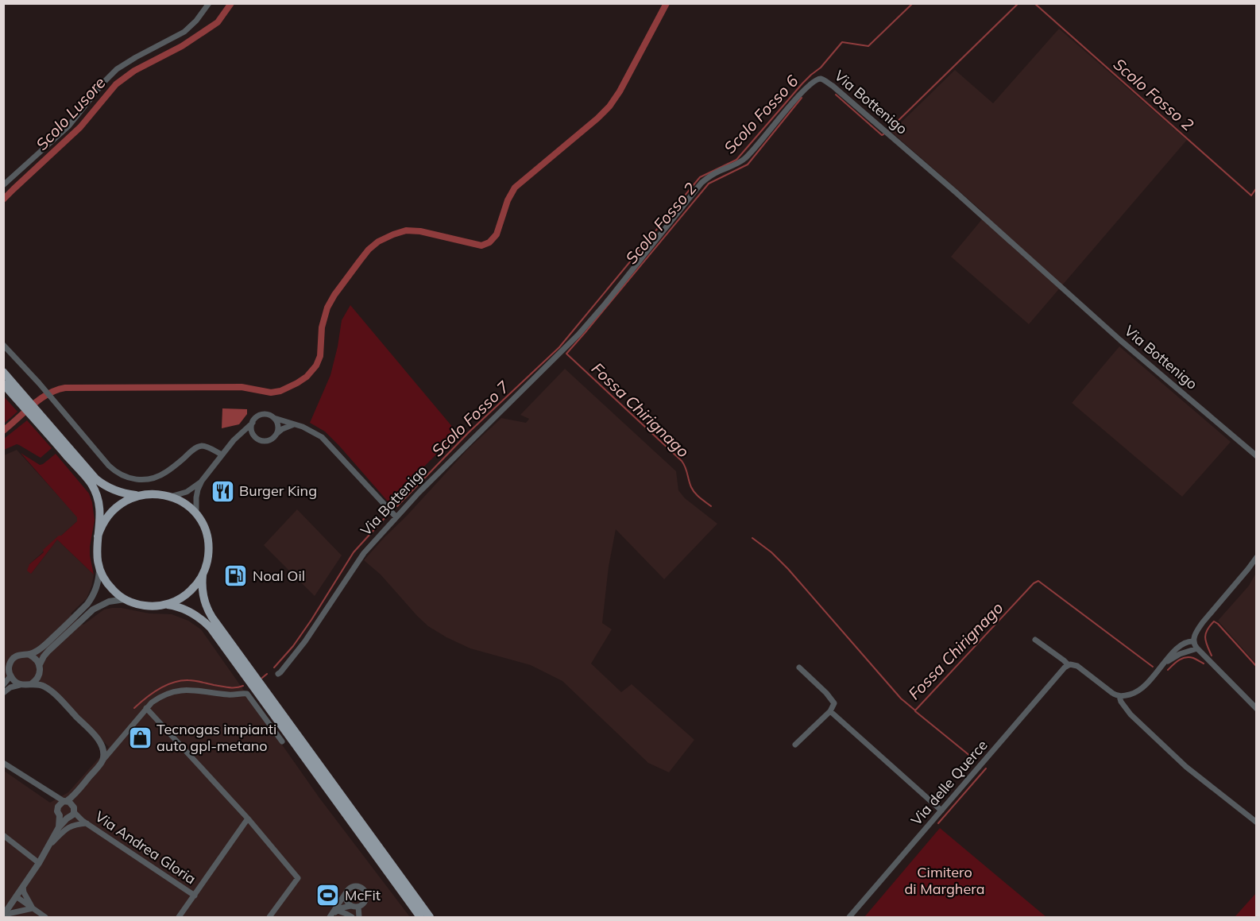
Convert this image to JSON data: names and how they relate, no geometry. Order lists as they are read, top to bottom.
{
  "streets": {
    "street": ["Via Bottenigo", "Via delle Querce", "Via Andrea Gloria"]
  },
  "water": [
    "Scolo Fosso 2",
    "Scolo Lusore",
    "Scolo Fosso 6",
    "Fossa Chirignago",
    "Scolo Fosso 7"
  ],
  "parks": ["Cimitero di Marghera"],
  "places": {
    "restaurant": ["Burger King"],
    "fuel station": ["Noal Oil"],
    "shop": ["Tecnogas impianti auto gpl-metano"],
    "sports": ["McFit"]
  }
}
